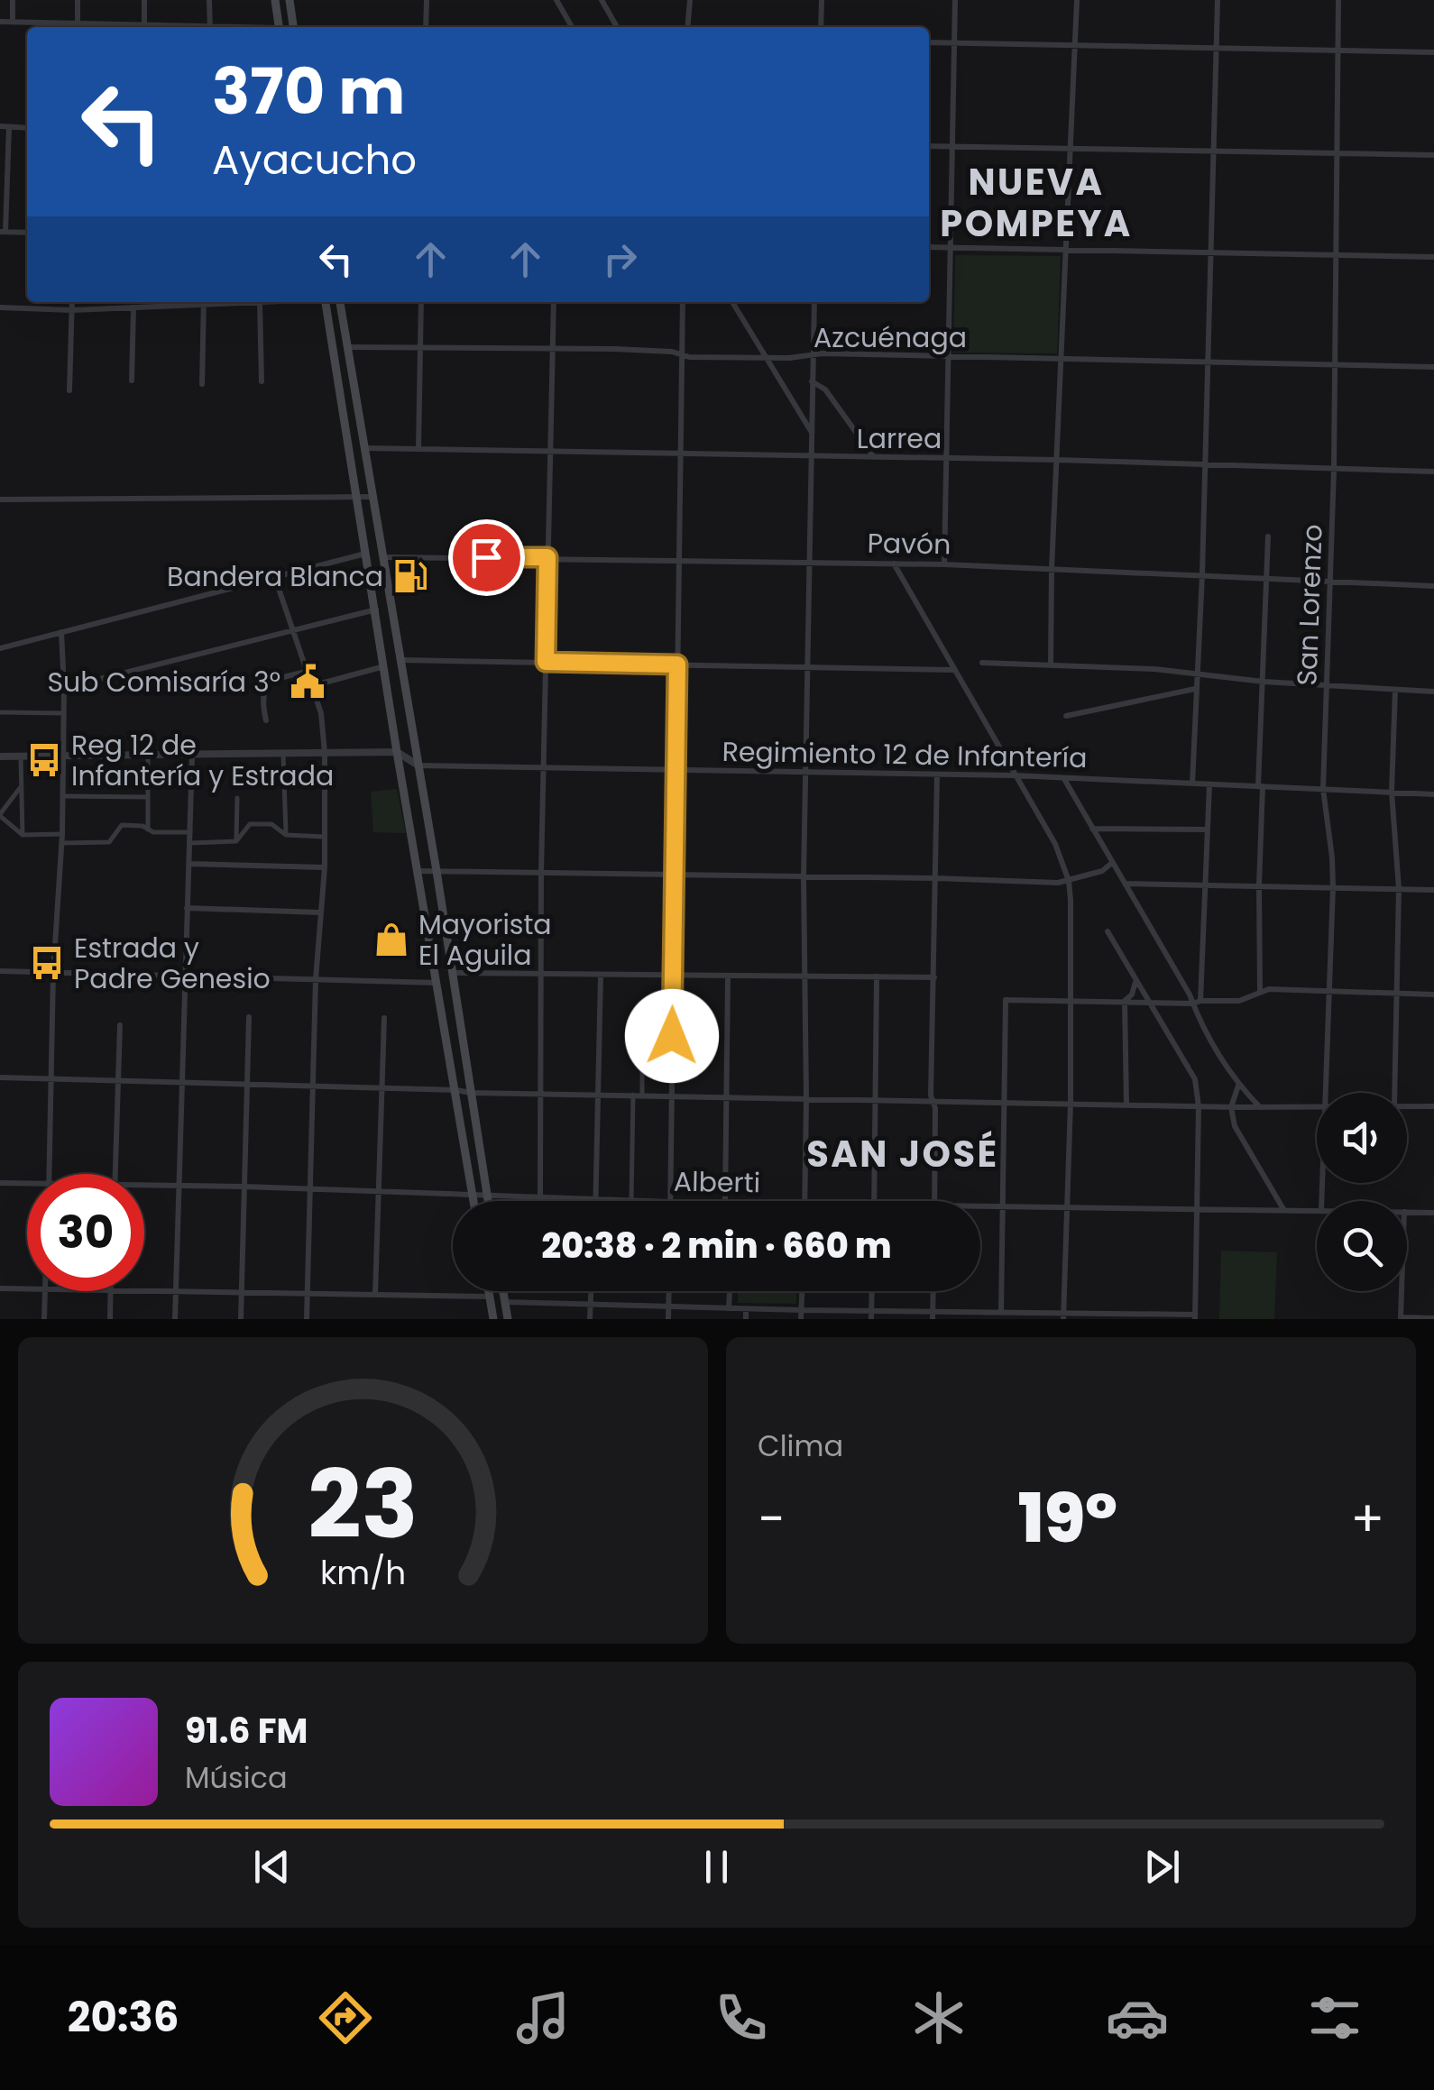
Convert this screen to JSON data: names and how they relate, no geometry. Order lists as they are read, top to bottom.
{
  "streets": {
    "street": [
      "Azcuénaga",
      "Larrea",
      "Pavón",
      "San Lorenzo",
      "Regimiento 12 de Infantería",
      "Alberti"
    ]
  },
  "crossings": [
    ["Azcuénaga", "San Lorenzo"],
    ["Larrea", "San Lorenzo"],
    ["Pavón", "San Lorenzo"],
    ["San Lorenzo", "Regimiento 12 de Infantería"]
  ],
  "districts": ["NUEVA POMPEYA", "SAN JOSÉ"],
  "places": {
    "fuel station": ["Bandera Blanca"],
    "public building": ["Sub Comisaría 3°"],
    "bus stop": ["Reg 12 de Infantería y Estrada", "Estrada y Padre Genesio"],
    "shop": ["Mayorista El Aguila"]
  },
  "page": {
    "turn": ["370 m", "Ayacucho"],
    "limit": "30",
    "trip": "20:38 · 2 min · 660 m",
    "tile": "Clima",
    "heat": ["−", "19°", "+"],
    "song": ["91.6 FM", "Música"],
    "tabs": "20:36",
    "gauge": ["23", "km/h"]
  }
}
